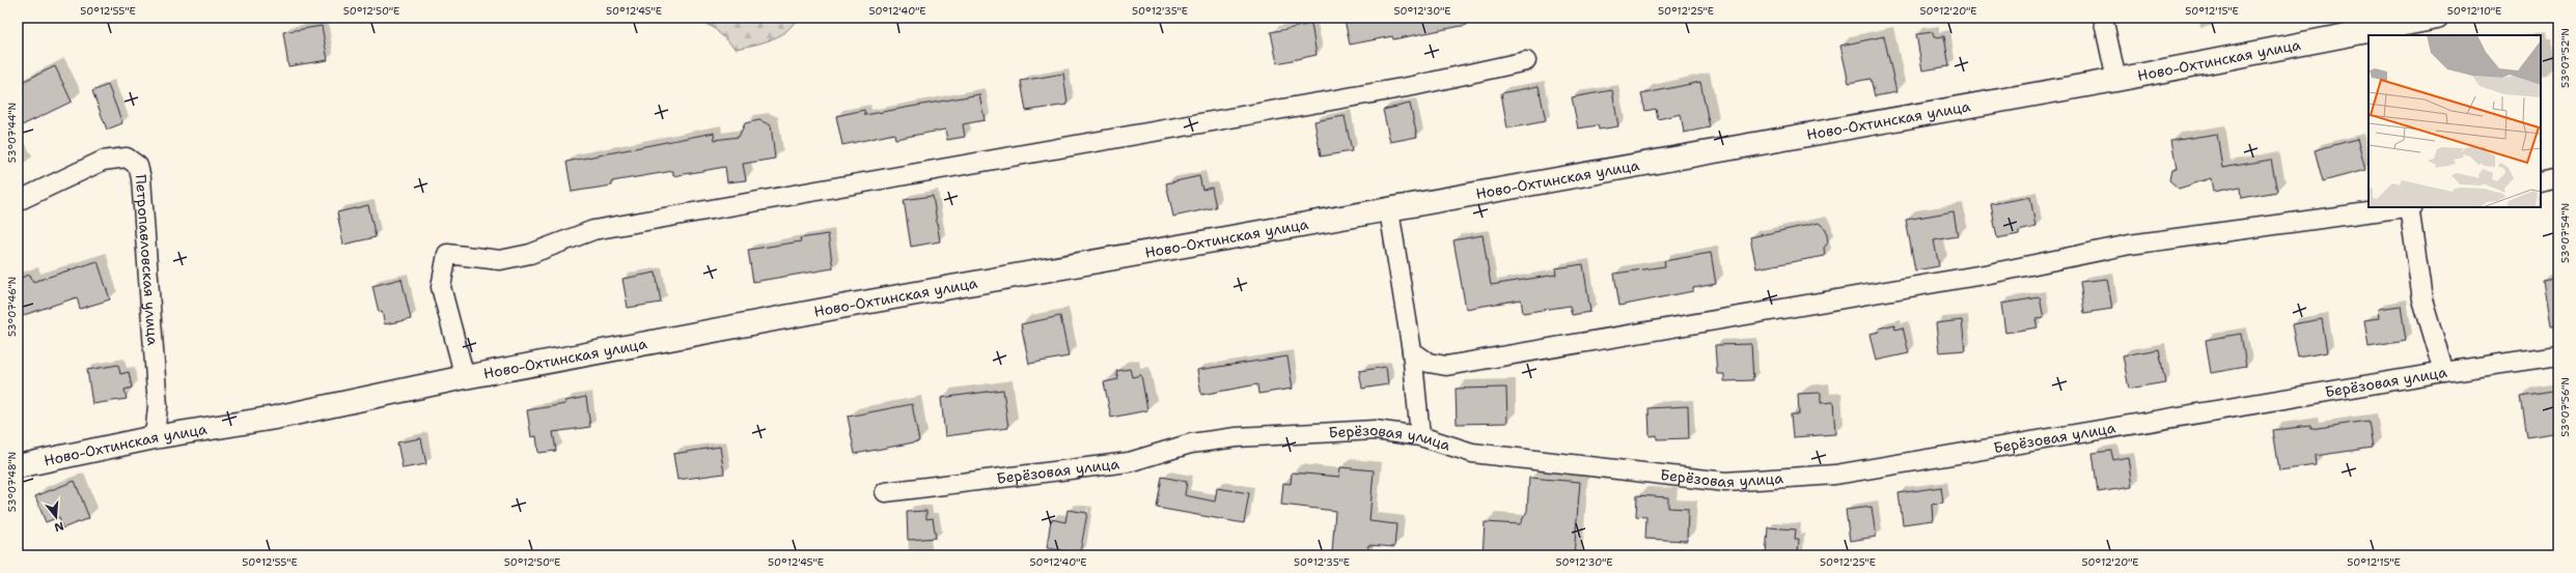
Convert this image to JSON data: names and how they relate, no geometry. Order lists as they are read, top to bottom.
{
  "streets": {
    "street": ["Ново-Охтинская улица", "Петропавловская улица", "Берёзовая улица"]
  },
  "crossings": [
    ["Ново-Охтинская улица", "Петропавловская улица"]
  ],
  "north": "bottom",
  "coordinates": [
    "50°12'55\"E",
    "50°12'50\"E",
    "50°12'45\"E",
    "50°12'40\"E",
    "50°12'35\"E",
    "50°12'30\"E",
    "50°12'25\"E",
    "50°12'20\"E",
    "50°12'15\"E",
    "50°12'10\"E",
    "53°07'52\"N",
    "53°07'44\"N",
    "53°07'54\"N",
    "53°07'46\"N",
    "53°07'56\"N",
    "53°07'48\"N"
  ]
}
